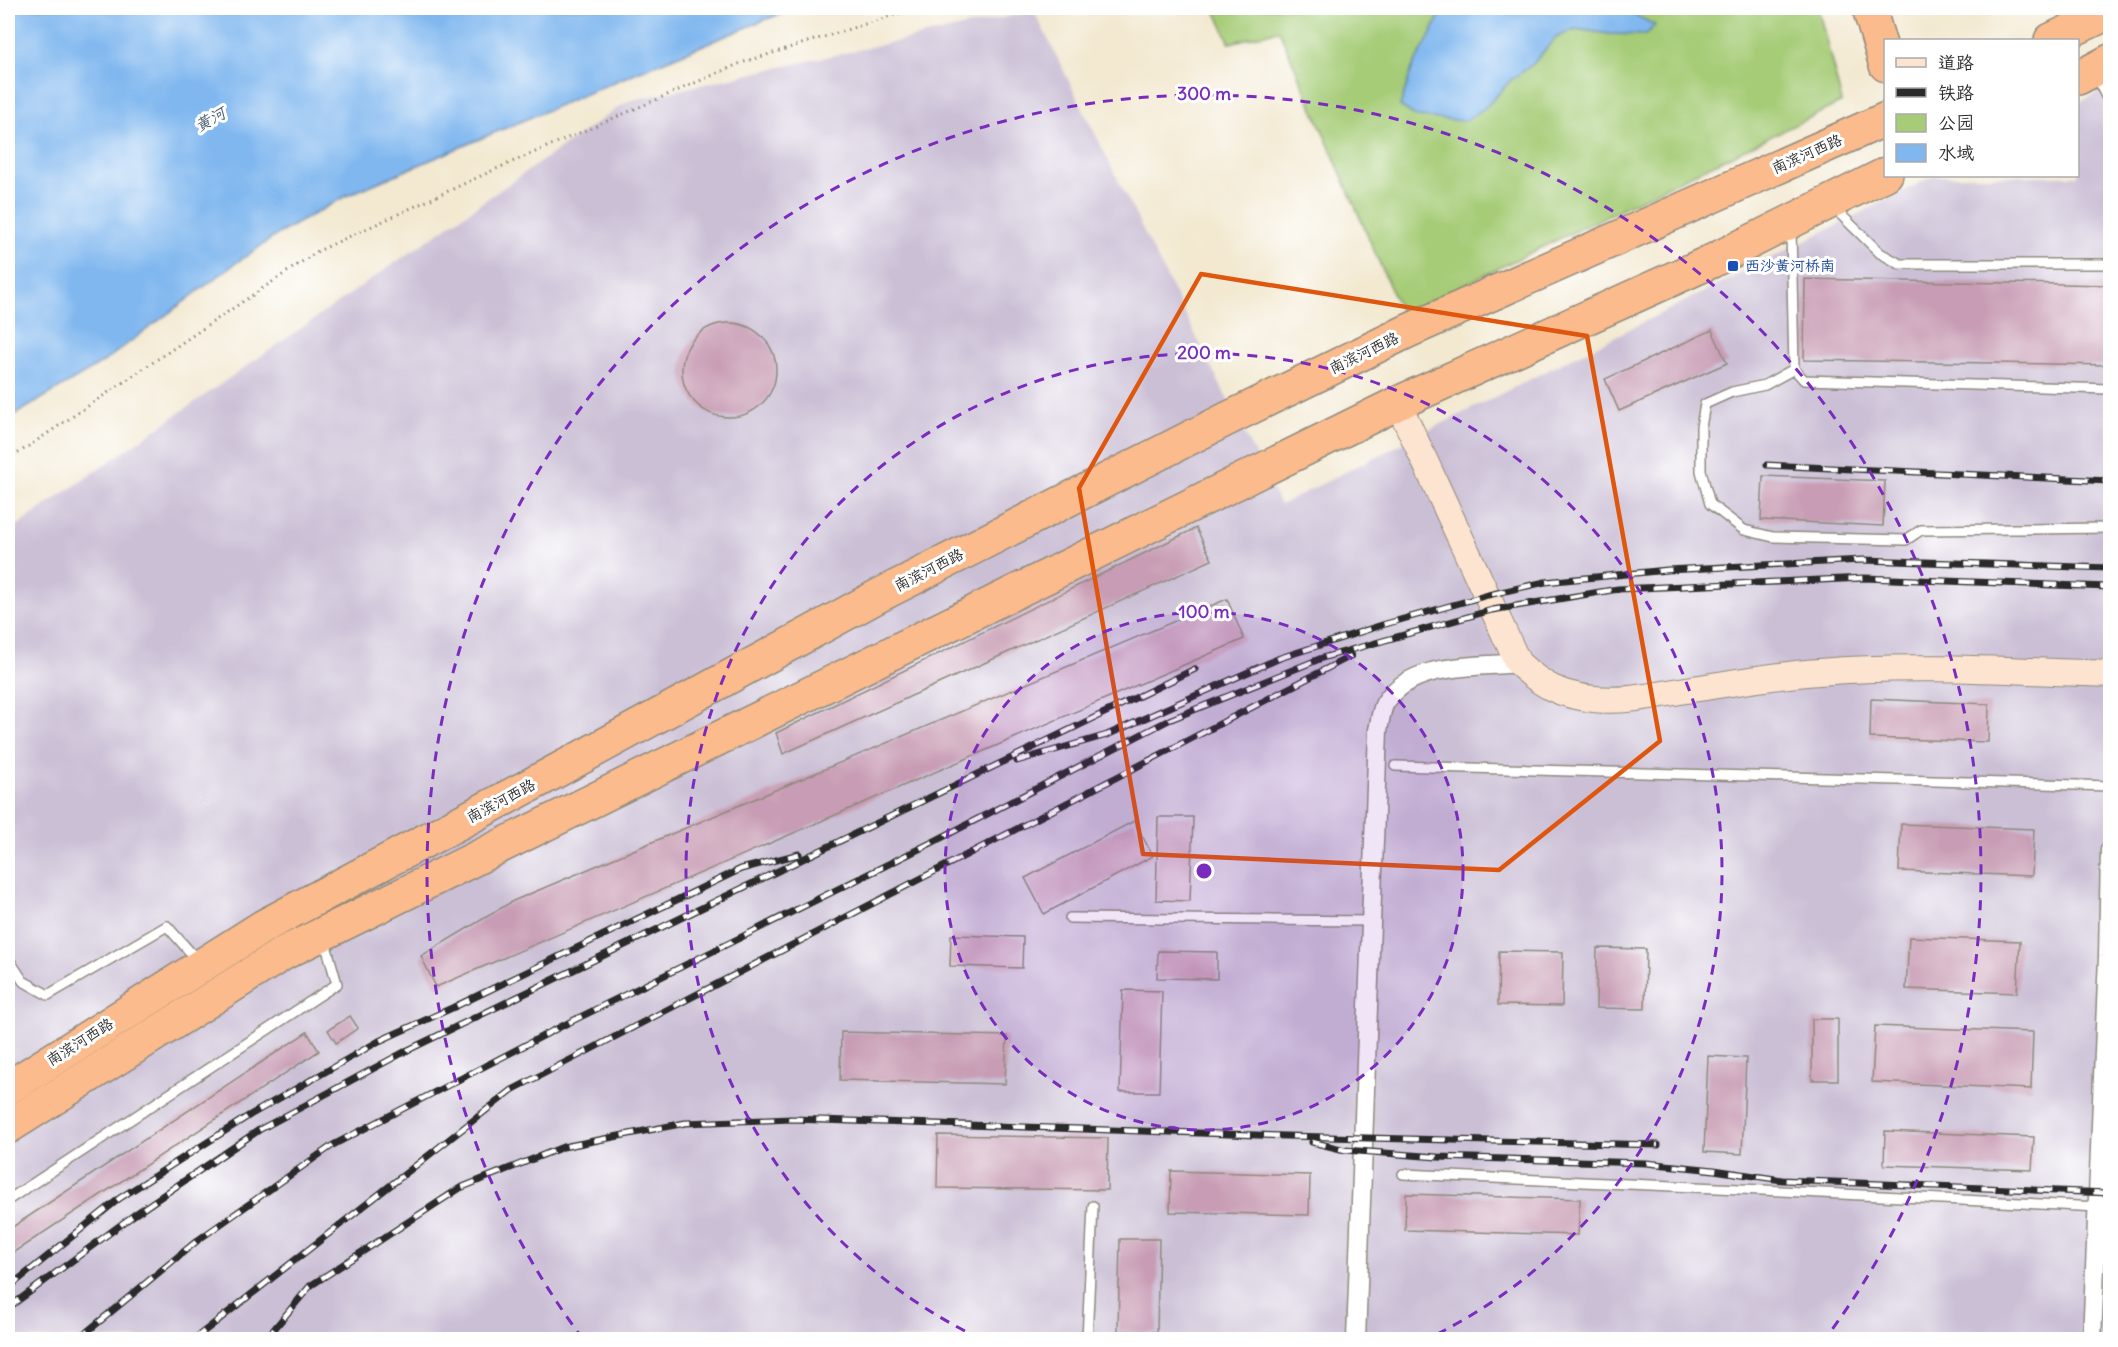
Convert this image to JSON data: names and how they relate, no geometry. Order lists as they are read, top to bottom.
{
  "streets": {
    "highway": ["南滨河西路"]
  },
  "water": ["黄河"],
  "places": {
    "transit": ["西沙黄河桥南"]
  },
  "legend": [
    "道路",
    "铁路",
    "公园",
    "水域"
  ],
  "rings": ["300 m", "200 m", "100 m"]
}
